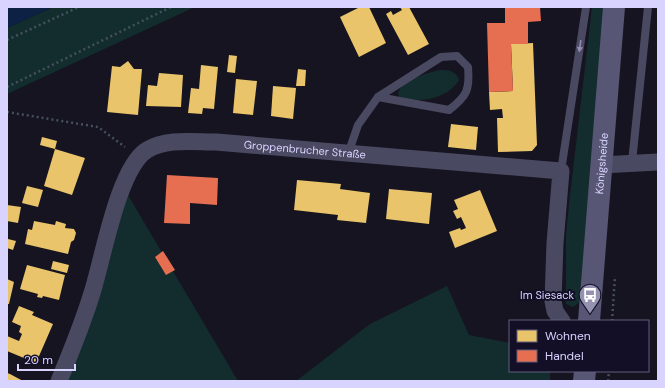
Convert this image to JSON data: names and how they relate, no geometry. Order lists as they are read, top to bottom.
{
  "streets": {
    "main road": ["Königsheide"],
    "street": ["Groppenbrucher Straße"]
  },
  "places": {
    "bus stop": ["Im Siesack"]
  },
  "legend": ["Wohnen", "Handel"],
  "scale_bar": "20 m"
}
